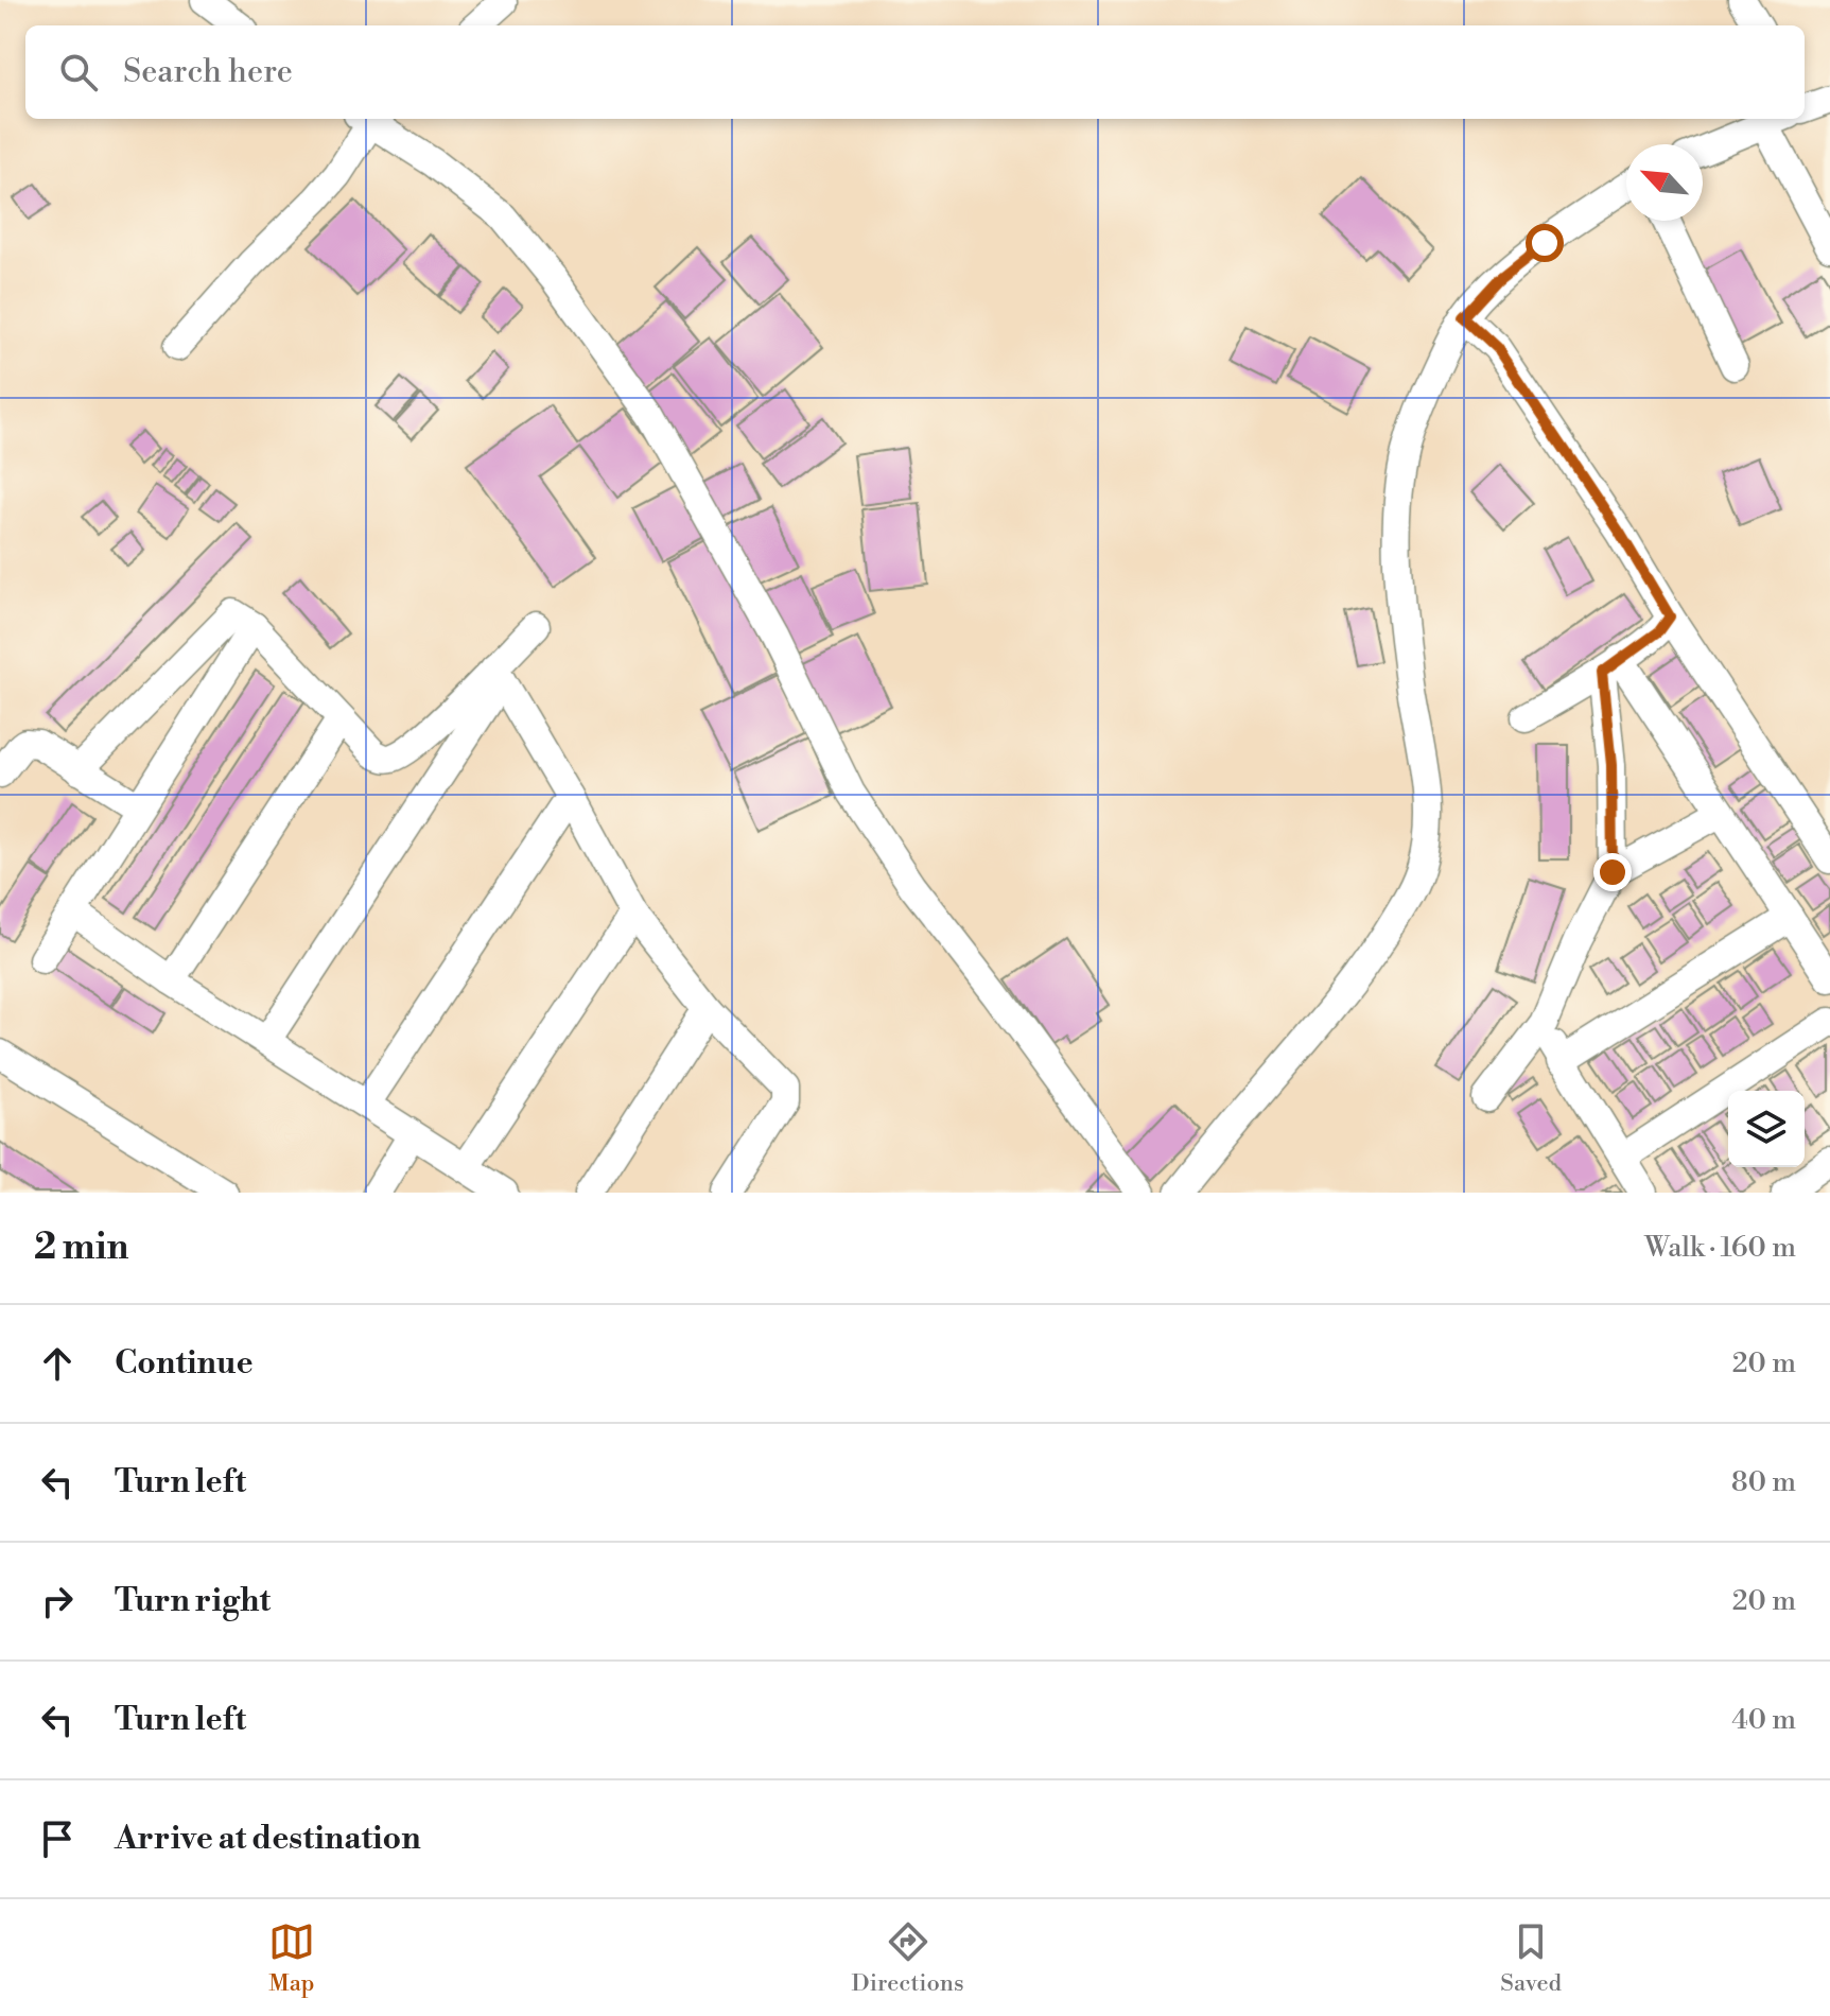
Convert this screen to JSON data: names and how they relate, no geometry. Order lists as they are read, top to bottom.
{
  "north": "top left",
  "page": {
    "search": "Search here",
    "heading": ["2 min", "Walk · 160 m"],
    "list": [
      ["Continue", "20 m"],
      ["Turn left", "80 m"],
      ["Turn right", "20 m"],
      ["Turn left", "40 m"],
      "Arrive at destination"
    ],
    "nav": ["Map", "Directions", "Saved"]
  }
}
